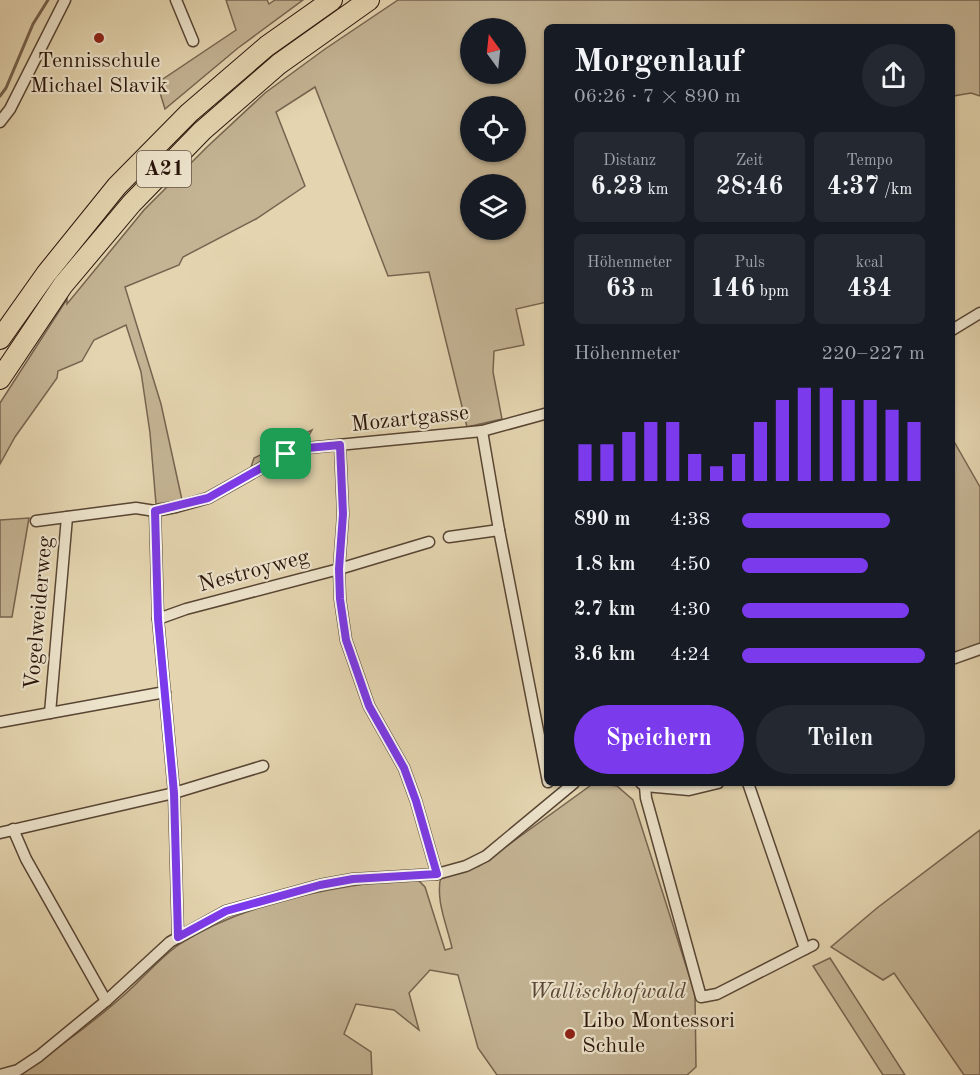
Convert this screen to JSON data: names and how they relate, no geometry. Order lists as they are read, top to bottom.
{
  "streets": {
    "highway": ["A21"],
    "street": ["Mozartgasse", "Nestroyweg", "Vogelweiderweg"]
  },
  "crossings": [
    ["Mozartgasse", "Vogelweiderweg"]
  ],
  "parks": ["Wallischhofwald"],
  "places": ["Tennisschule Michael Slavik", "Libo Montessori Schule"],
  "north": "top",
  "page": {
    "heading": ["Morgenlauf", "06:26 · 7 × 890 m"],
    "stats": [
      ["Distanz", "6.23 km"],
      ["Zeit", "28:46"],
      ["Tempo", "4:37 /km"],
      ["Höhenmeter", "63 m"],
      ["Puls", "146 bpm"],
      ["kcal", "434"]
    ],
    "chart": ["Höhenmeter", "220–227 m"],
    "list": [
      {
        "name": "890 m",
        "note": "4:38"
      },
      {
        "name": "1.8 km",
        "note": "4:50"
      },
      {
        "name": "2.7 km",
        "note": "4:30"
      },
      {
        "name": "3.6 km",
        "note": "4:24"
      }
    ],
    "buttons": ["Speichern", "Teilen"]
  }
}
